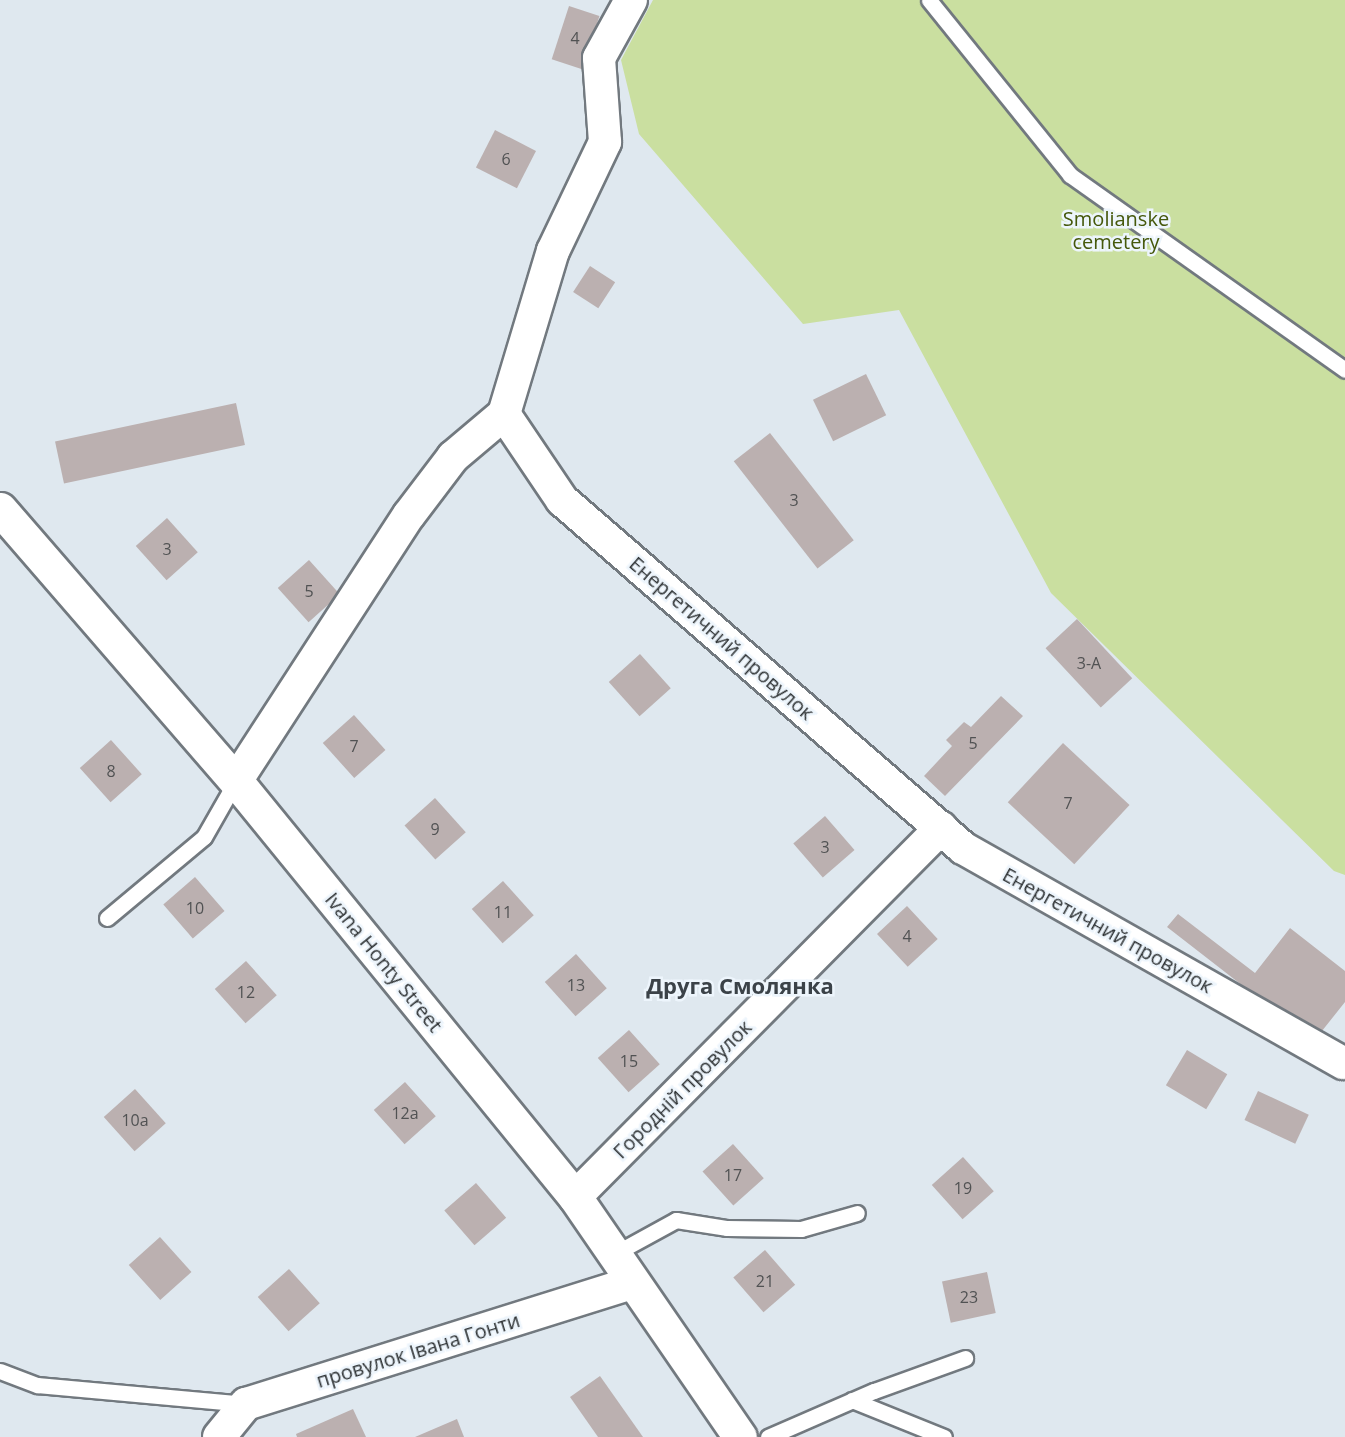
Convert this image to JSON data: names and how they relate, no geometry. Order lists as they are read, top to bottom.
{
  "streets": {
    "street": [
      "Енергетичний провулок",
      "Ivana Honty Street",
      "Городній провулок",
      "провулок Івана Гонти"
    ]
  },
  "crossings": [
    ["Енергетичний провулок", "Городній провулок"],
    ["Ivana Honty Street", "Городній провулок"],
    ["Ivana Honty Street", "провулок Івана Гонти"]
  ],
  "districts": ["Друга Смолянка"],
  "parks": ["Smolianske cemetery"],
  "house_numbers": [
    "4",
    "6",
    "3",
    "3",
    "5",
    "3-А",
    "5",
    "7",
    "8",
    "7",
    "9",
    "3",
    "10",
    "11",
    "4",
    "13",
    "12",
    "15",
    "12а",
    "10а",
    "17",
    "19",
    "21",
    "23"
  ]
}
